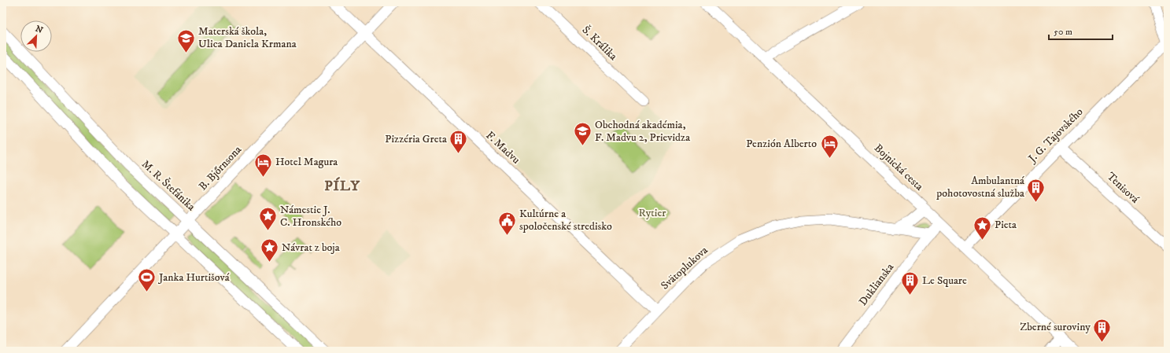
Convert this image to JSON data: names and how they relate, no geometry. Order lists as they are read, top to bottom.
{
  "streets": {
    "street": [
      "Š. Králika",
      "J. G. Tajovského",
      "F. Madvu",
      "Bojnická cesta",
      "B. Bjőrnsona",
      "M. R. Štefánika",
      "Tenisová",
      "Svätoplukova",
      "Duklianska"
    ]
  },
  "crossings": [
    ["J. G. Tajovského", "Bojnická cesta"],
    ["J. G. Tajovského", "Tenisová"],
    ["F. Madvu", "B. Bjőrnsona"],
    ["F. Madvu", "Svätoplukova"],
    ["B. Bjőrnsona", "M. R. Štefánika"],
    ["Svätoplukova", "Duklianska"]
  ],
  "districts": ["PÍLY"],
  "parks": ["Rytier"],
  "places": {
    "school or university": ["Materská škola, Ulica Daniela Krmana", "Obchodná akadémia, F. Madvu 2, Prievidza"],
    "building": [
      "Pizzéria Greta",
      "Ambulantná pohotovostná služba",
      "Le Square",
      "Zberné suroviny"
    ],
    "hotel": ["Penzión Alberto", "Hotel Magura"],
    "place": ["Námestie J. C. Hronského", "Pieta", "Návrat z boja"],
    "public building": ["Kultúrne a spoločenské stredisko"],
    "sports": ["Janka Hurtišová"]
  },
  "scale_bar": "50 m",
  "north": "top right"
}
